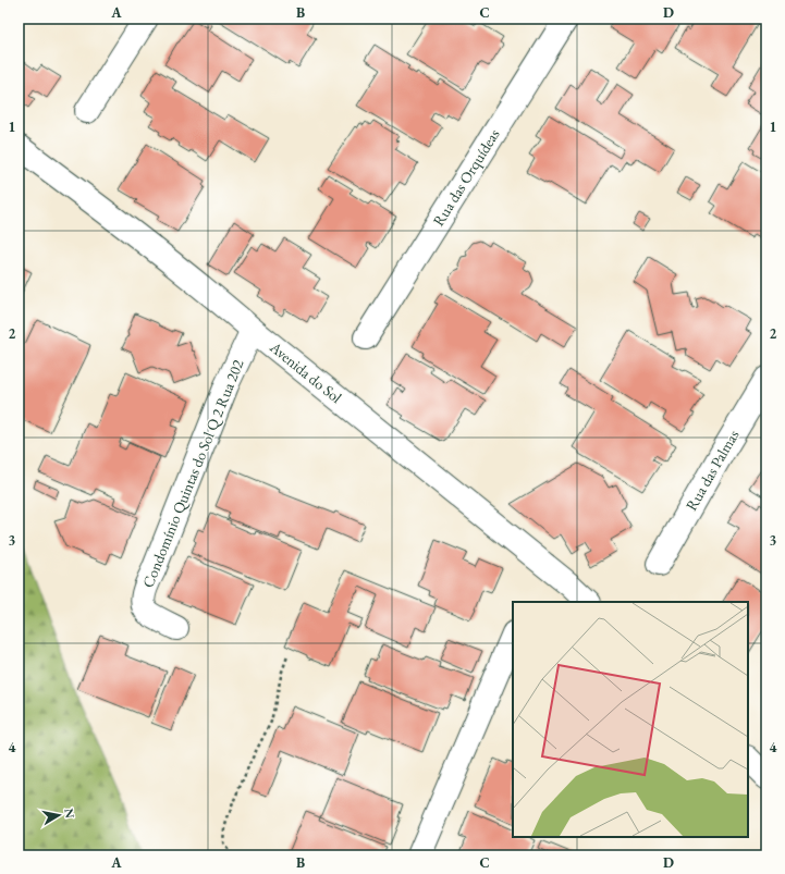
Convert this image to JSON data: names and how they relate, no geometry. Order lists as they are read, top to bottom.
{
  "streets": {
    "street": [
      "Rua das Orquídeas",
      "Avenida do Sol",
      "Rua das Palmas",
      "Condomínio Quintas do Sol Q 2 Rua 202"
    ]
  },
  "crossings": [
    ["Avenida do Sol", "Condomínio Quintas do Sol Q 2 Rua 202"]
  ],
  "north": "right",
  "grid": {
    "columns": [
      "A",
      "B",
      "C",
      "D"
    ],
    "rows": [
      "1",
      "2",
      "3",
      "4"
    ]
  }
}
